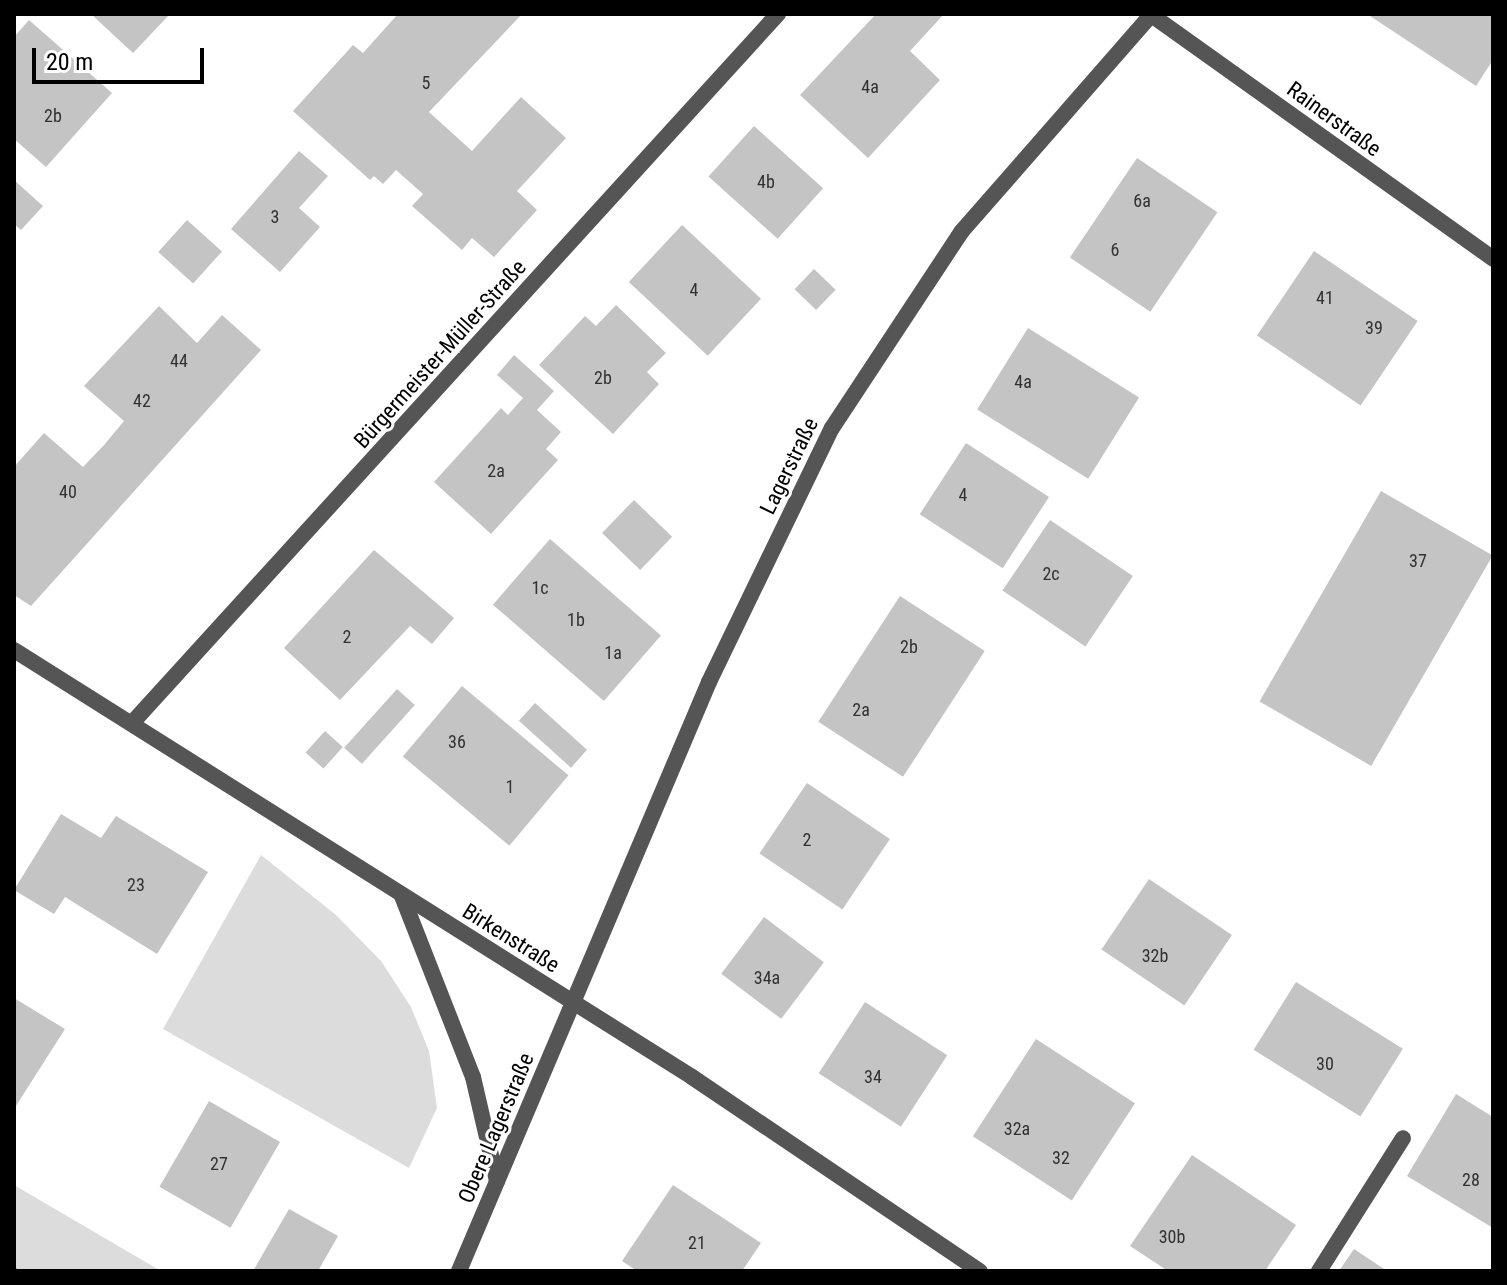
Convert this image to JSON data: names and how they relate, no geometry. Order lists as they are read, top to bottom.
{
  "streets": {
    "street": [
      "Rainerstraße",
      "Bürgermeister-Müller-Straße",
      "Lagerstraße",
      "Birkenstraße",
      "Obere Lagerstraße"
    ]
  },
  "crossings": [
    ["Rainerstraße", "Lagerstraße"],
    ["Bürgermeister-Müller-Straße", "Birkenstraße"],
    ["Lagerstraße", "Birkenstraße"],
    ["Lagerstraße", "Obere Lagerstraße"],
    ["Birkenstraße", "Obere Lagerstraße"]
  ],
  "house_numbers": [
    "5",
    "4a",
    "2b",
    "4b",
    "6a",
    "3",
    "6",
    "4",
    "41",
    "39",
    "44",
    "2b",
    "4a",
    "42",
    "2a",
    "40",
    "4",
    "37",
    "2c",
    "1c",
    "1b",
    "2",
    "2b",
    "1a",
    "2a",
    "36",
    "1",
    "2",
    "23",
    "32b",
    "34a",
    "30",
    "34",
    "32a",
    "32",
    "27",
    "28",
    "30b",
    "21"
  ],
  "scale_bar": "20 m"
}
